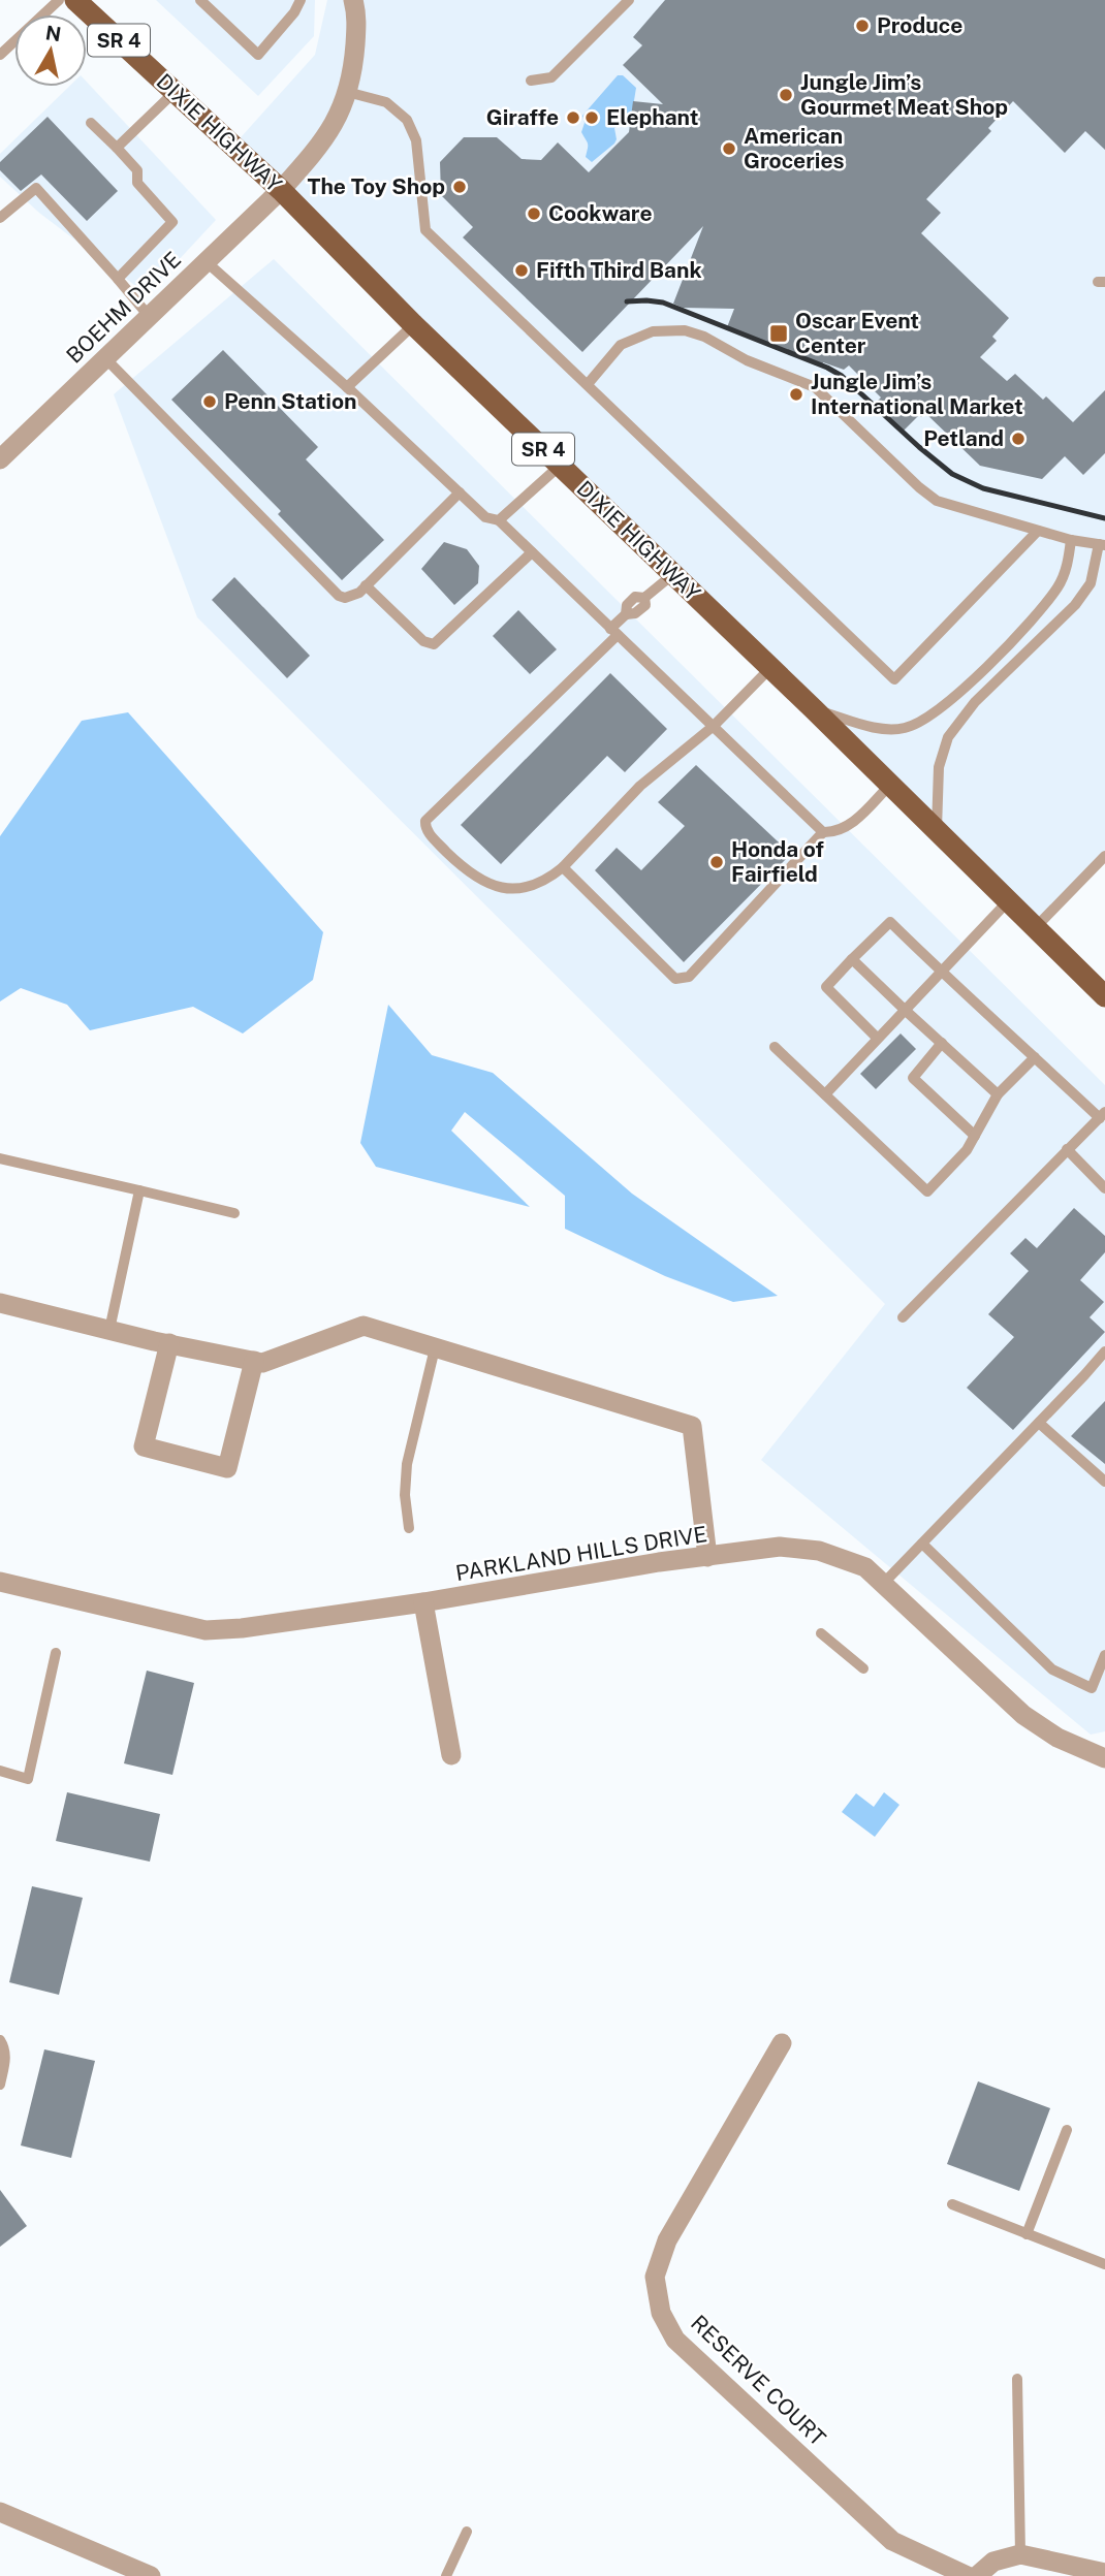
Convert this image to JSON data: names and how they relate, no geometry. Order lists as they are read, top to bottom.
{
  "streets": {
    "main road": ["SR 4", "DIXIE HIGHWAY"],
    "street": ["BOEHM DRIVE", "PARKLAND HILLS DRIVE", "RESERVE COURT"]
  },
  "crossings": [
    ["DIXIE HIGHWAY", "BOEHM DRIVE"]
  ],
  "places": {
    "other": [
      "Produce",
      "Jungle Jim’s Gourmet Meat Shop",
      "Giraffe",
      "Elephant",
      "American Groceries",
      "The Toy Shop",
      "Cookware",
      "Fifth Third Bank",
      "Jungle Jim’s International Market",
      "Penn Station",
      "Petland",
      "Honda of Fairfield"
    ],
    "transit": ["Oscar Event Center"]
  },
  "north": "top"
}
